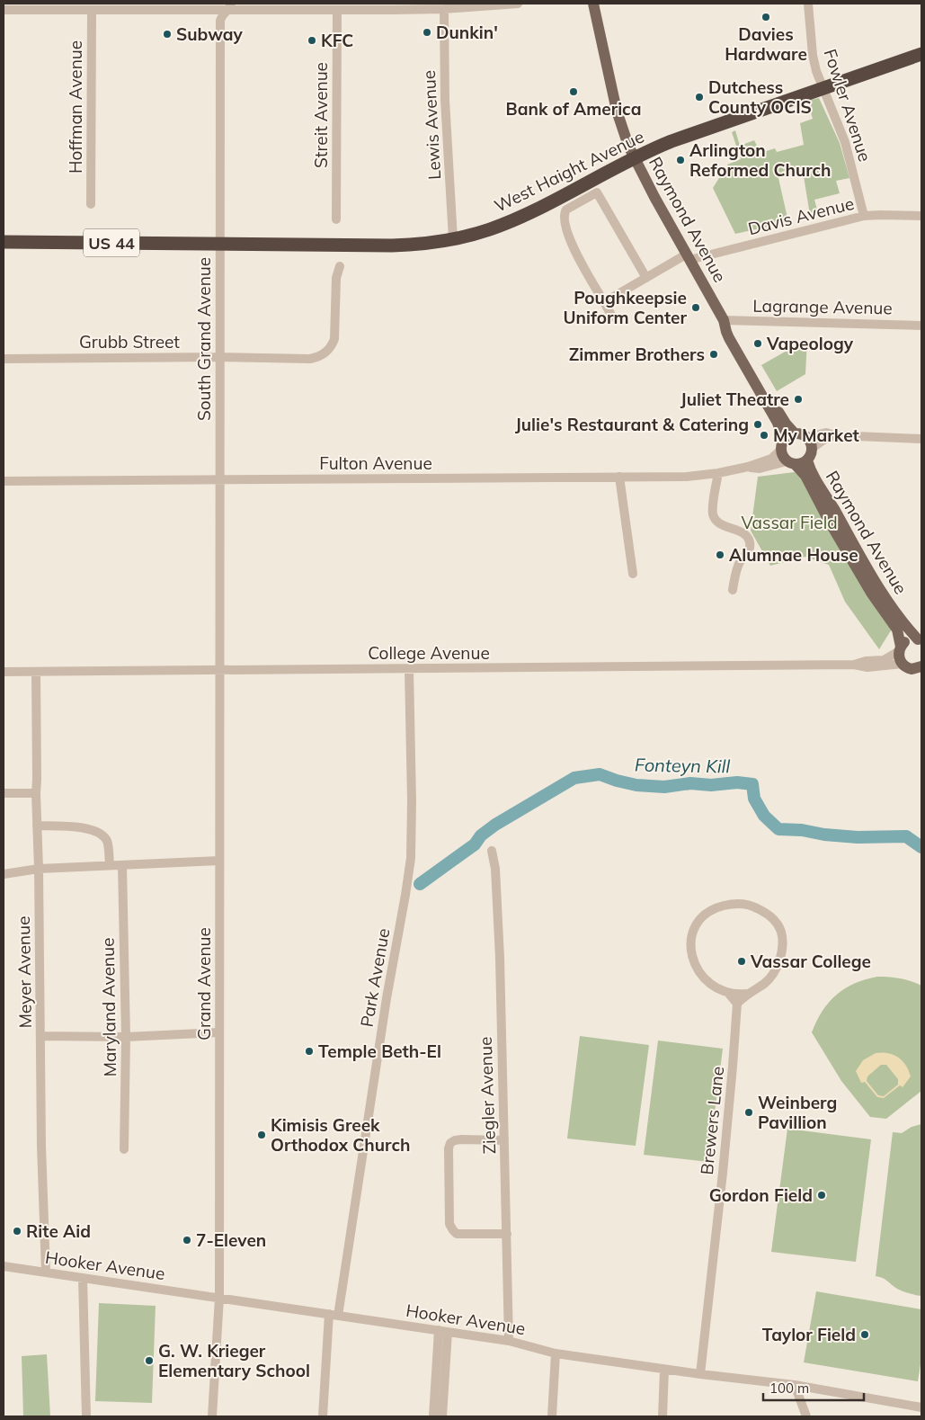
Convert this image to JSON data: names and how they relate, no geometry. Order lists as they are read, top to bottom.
{
  "streets": {
    "highway": ["West Haight Avenue", "US 44"],
    "main road": ["Raymond Avenue"],
    "street": [
      "Fowler Avenue",
      "Hoffman Avenue",
      "Streit Avenue",
      "Lewis Avenue",
      "Davis Avenue",
      "Lagrange Avenue",
      "South Grand Avenue",
      "Grubb Street",
      "Fulton Avenue",
      "College Avenue",
      "Meyer Avenue",
      "Park Avenue",
      "Grand Avenue",
      "Maryland Avenue",
      "Ziegler Avenue",
      "Brewers Lane",
      "Hooker Avenue"
    ]
  },
  "crossings": [
    ["Fowler Avenue", "West Haight Avenue"],
    ["Fowler Avenue", "Davis Avenue"],
    ["Lewis Avenue", "West Haight Avenue"],
    ["West Haight Avenue", "Raymond Avenue"],
    ["West Haight Avenue", "US 44"],
    ["West Haight Avenue", "South Grand Avenue"],
    ["Davis Avenue", "Raymond Avenue"],
    ["Raymond Avenue", "Lagrange Avenue"],
    ["Raymond Avenue", "Fulton Avenue"],
    ["Raymond Avenue", "College Avenue"],
    ["US 44", "South Grand Avenue"],
    ["South Grand Avenue", "Grubb Street"],
    ["South Grand Avenue", "Fulton Avenue"],
    ["South Grand Avenue", "College Avenue"],
    ["South Grand Avenue", "Grand Avenue"],
    ["College Avenue", "Meyer Avenue"],
    ["College Avenue", "Park Avenue"],
    ["College Avenue", "Grand Avenue"],
    ["Meyer Avenue", "Hooker Avenue"],
    ["Park Avenue", "Hooker Avenue"],
    ["Grand Avenue", "Hooker Avenue"],
    ["Ziegler Avenue", "Hooker Avenue"],
    ["Brewers Lane", "Hooker Avenue"]
  ],
  "water": ["Fonteyn Kill"],
  "parks": ["Vassar Field"],
  "places": [
    "Davies Hardware",
    "Dunkin'",
    "Subway",
    "KFC",
    "Bank of America",
    "Dutchess County OCIS",
    "Arlington Reformed Church",
    "Poughkeepsie Uniform Center",
    "Vapeology",
    "Zimmer Brothers",
    "Juliet Theatre",
    "Julie's Restaurant & Catering",
    "My Market",
    "Alumnae House",
    "Vassar College",
    "Temple Beth-El",
    "Weinberg Pavillion",
    "Kimisis Greek Orthodox Church",
    "Gordon Field",
    "Rite Aid",
    "7-Eleven",
    "Taylor Field",
    "G. W. Krieger Elementary School"
  ],
  "scale_bar": "100 m"
}
